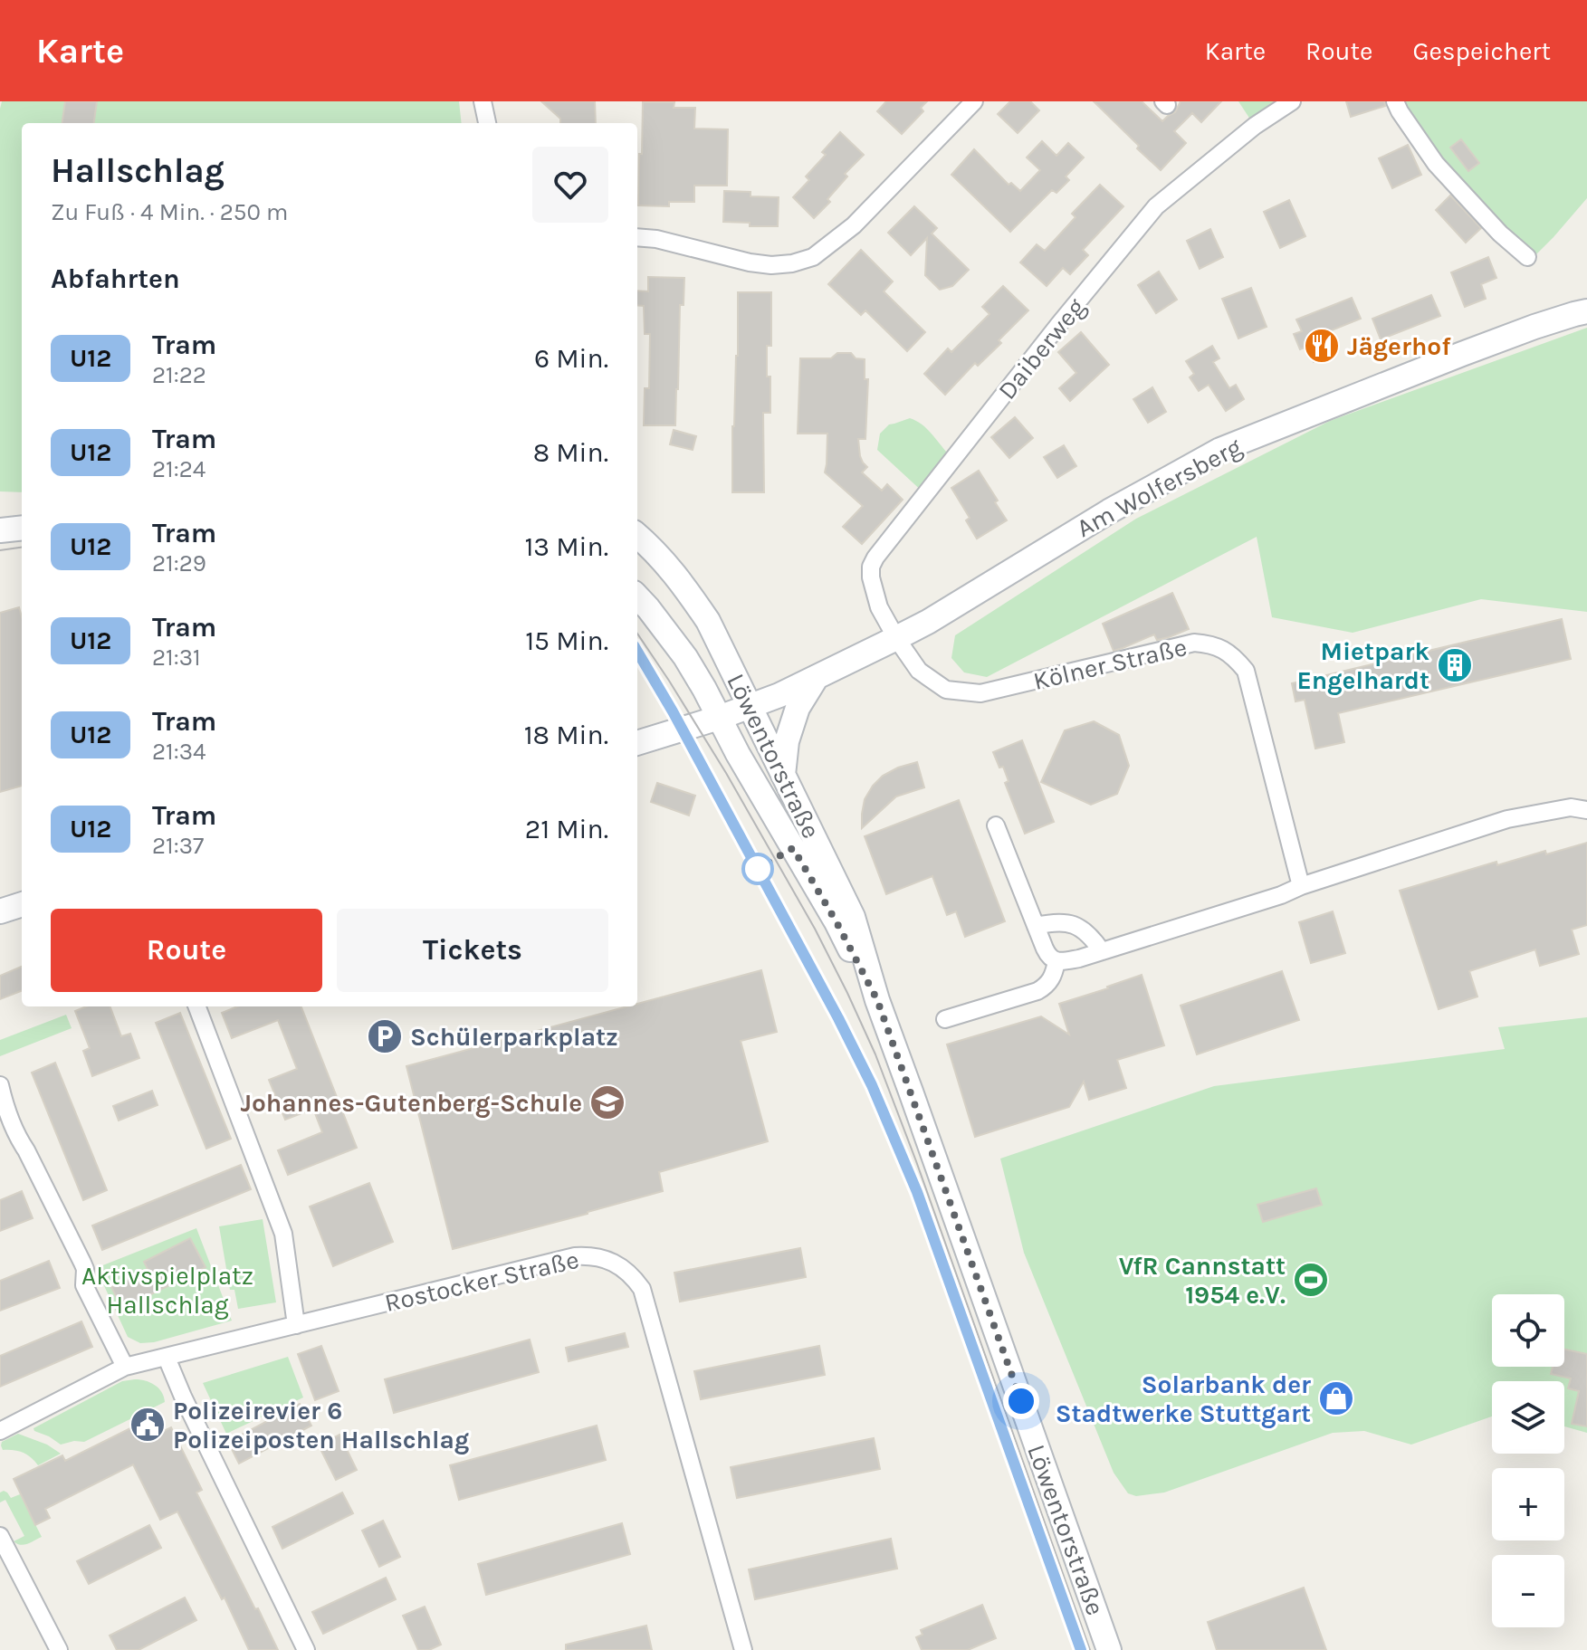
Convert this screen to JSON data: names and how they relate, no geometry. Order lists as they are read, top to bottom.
{
  "streets": {
    "main road": ["Am Wolfersberg", "Löwentorstraße"],
    "street": ["Daiberweg", "Kölner Straße", "Rostocker Straße"]
  },
  "crossings": [
    ["Daiberweg", "Am Wolfersberg"],
    ["Daiberweg", "Kölner Straße"],
    ["Am Wolfersberg", "Kölner Straße"],
    ["Am Wolfersberg", "Löwentorstraße"]
  ],
  "parks": ["Aktivspielplatz Hallschlag"],
  "places": {
    "restaurant": ["Jägerhof"],
    "building": ["Mietpark Engelhardt"],
    "parking": ["Schülerparkplatz"],
    "school or university": ["Johannes-Gutenberg-Schule"],
    "sports": ["VfR Cannstatt 1954 e.V."],
    "shop": ["Solarbank der Stadtwerke Stuttgart"],
    "public building": ["Polizeirevier 6 Polizeiposten Hallschlag"]
  },
  "lines": ["tram line U12"],
  "page": {
    "header": "Karte",
    "nav": ["Karte", "Route", "Gespeichert"],
    "heading": [
      ["Hallschlag", "Zu Fuß · 4 Min. · 250 m"],
      "Abfahrten"
    ],
    "list": [
      {
        "mark": "U12",
        "name": "Tram",
        "note": "21:22",
        "value": "6 Min."
      },
      {
        "mark": "U12",
        "name": "Tram",
        "note": "21:24",
        "value": "8 Min."
      },
      {
        "mark": "U12",
        "name": "Tram",
        "note": "21:29",
        "value": "13 Min."
      },
      {
        "mark": "U12",
        "name": "Tram",
        "note": "21:31",
        "value": "15 Min."
      },
      {
        "mark": "U12",
        "name": "Tram",
        "note": "21:34",
        "value": "18 Min."
      },
      {
        "mark": "U12",
        "name": "Tram",
        "note": "21:37",
        "value": "21 Min."
      }
    ],
    "buttons": ["Route", "Tickets"],
    "map_buttons": ["+", "−"]
  }
}
